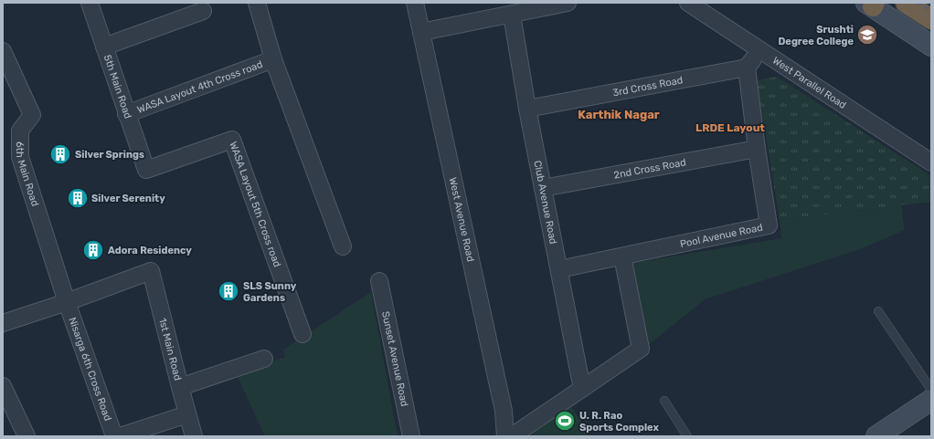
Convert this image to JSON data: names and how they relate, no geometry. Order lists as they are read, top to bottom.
{
  "streets": {
    "street": [
      "West Parallel Road",
      "3rd Cross Road",
      "5th Main Road",
      "WASA Layout 4th Cross road",
      "2nd Cross Road",
      "6th Main Road",
      "Club Avenue Road",
      "WASA Layout 5th Cross road",
      "West Avenue Road",
      "Pool Avenue Road",
      "1st Main Road",
      "Sunset Avenue Road",
      "Nisarga 6th Cross Road"
    ]
  },
  "crossings": [
    ["3rd Cross Road", "Club Avenue Road"],
    ["3rd Cross Road", "Pool Avenue Road"],
    ["5th Main Road", "WASA Layout 4th Cross road"],
    ["5th Main Road", "WASA Layout 5th Cross road"],
    ["2nd Cross Road", "Club Avenue Road"],
    ["2nd Cross Road", "Pool Avenue Road"],
    ["6th Main Road", "1st Main Road"],
    ["6th Main Road", "Nisarga 6th Cross Road"],
    ["Club Avenue Road", "Pool Avenue Road"],
    ["1st Main Road", "Nisarga 6th Cross Road"]
  ],
  "districts": ["Karthik Nagar", "LRDE Layout"],
  "places": {
    "school or university": ["Srushti Degree College"],
    "building": [
      "Silver Springs",
      "Silver Serenity",
      "Adora Residency",
      "SLS Sunny Gardens"
    ],
    "sports": ["U. R. Rao Sports Complex"]
  }
}
